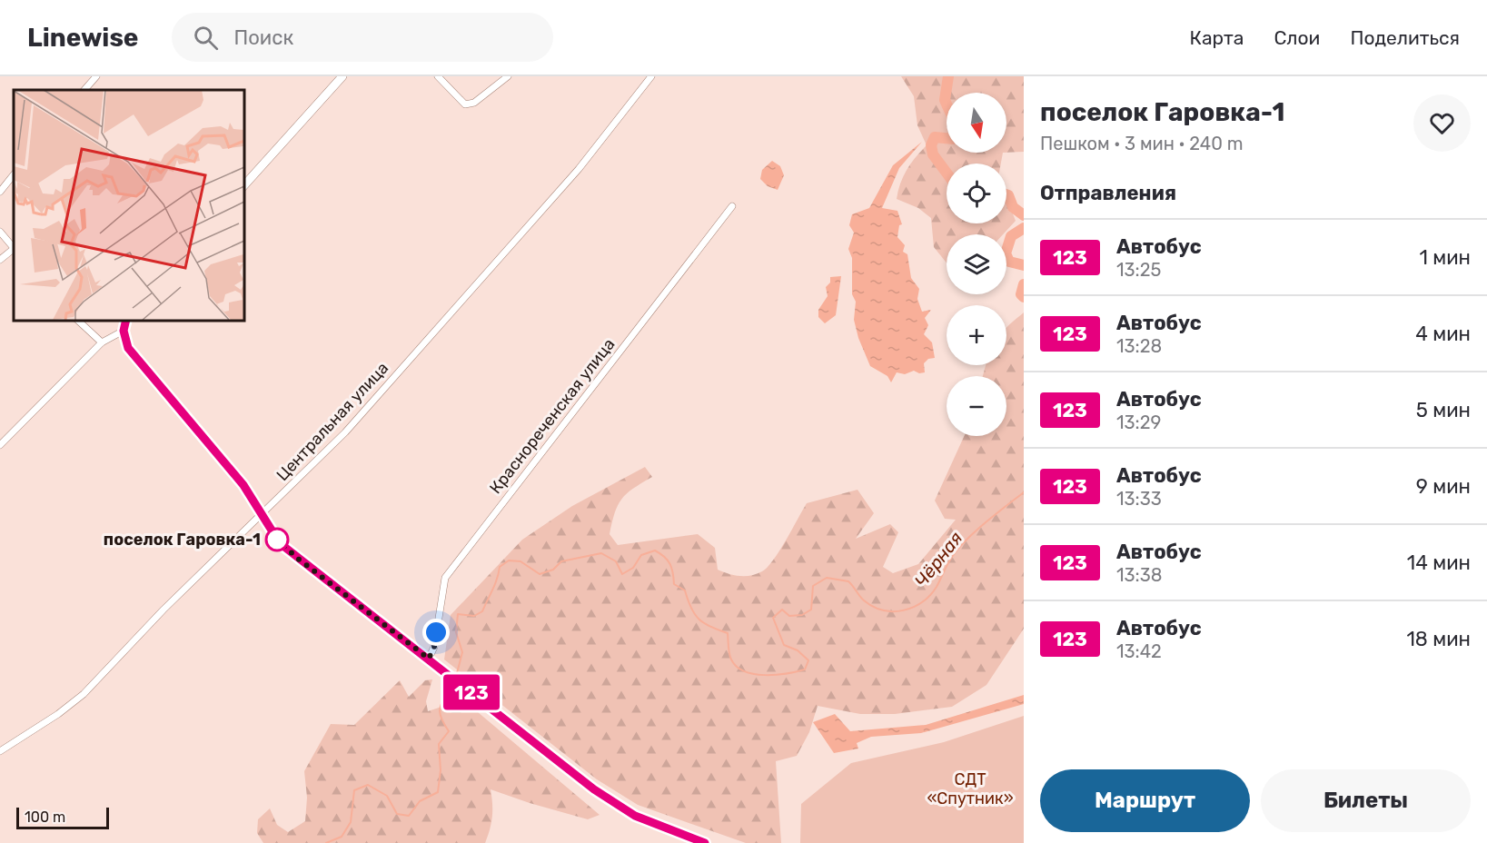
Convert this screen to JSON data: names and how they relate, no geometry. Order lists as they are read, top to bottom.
{
  "streets": {
    "street": ["Краснореченская улица", "Центральная улица"]
  },
  "water": ["Чёрная"],
  "parks": ["СДТ «Спутник»"],
  "places": ["поселок Гаровка-1"],
  "lines": ["bus line 123"],
  "scale_bar": "100 m",
  "north": "bottom",
  "page": {
    "header": "Linewise",
    "search": "Поиск",
    "nav": ["Карта", "Слои", "Поделиться"],
    "on_map": "123",
    "heading": [
      ["поселок Гаровка-1", "Пешком · 3 мин · 240 m"],
      "Отправления"
    ],
    "map_buttons": ["+", "−"],
    "list": [
      {
        "mark": "123",
        "name": "Автобус",
        "note": "13:25",
        "value": "1 мин"
      },
      {
        "mark": "123",
        "name": "Автобус",
        "note": "13:28",
        "value": "4 мин"
      },
      {
        "mark": "123",
        "name": "Автобус",
        "note": "13:29",
        "value": "5 мин"
      },
      {
        "mark": "123",
        "name": "Автобус",
        "note": "13:33",
        "value": "9 мин"
      },
      {
        "mark": "123",
        "name": "Автобус",
        "note": "13:38",
        "value": "14 мин"
      },
      {
        "mark": "123",
        "name": "Автобус",
        "note": "13:42",
        "value": "18 мин"
      }
    ],
    "buttons": ["Маршрут", "Билеты"],
    "scale": "100 m"
  }
}
